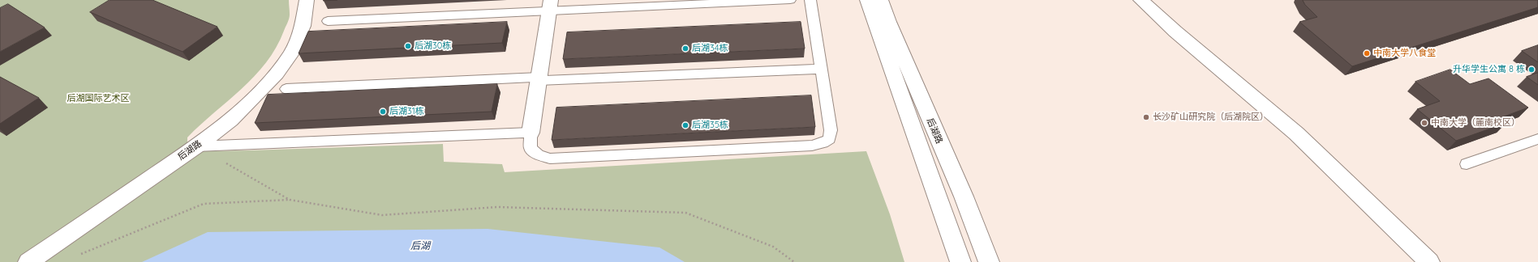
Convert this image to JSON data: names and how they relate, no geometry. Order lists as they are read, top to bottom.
{
  "streets": {
    "street": ["后湖路"]
  },
  "water": ["后湖"],
  "parks": ["后湖国际艺术区"],
  "places": [
    "后湖30栋",
    "后湖34栋",
    "中南大学八食堂",
    "升华学生公寓 8 栋",
    "后湖31栋",
    "长沙矿山研究院（后湖院区）",
    "中南大学（麓南校区）",
    "后湖35栋"
  ]
}
